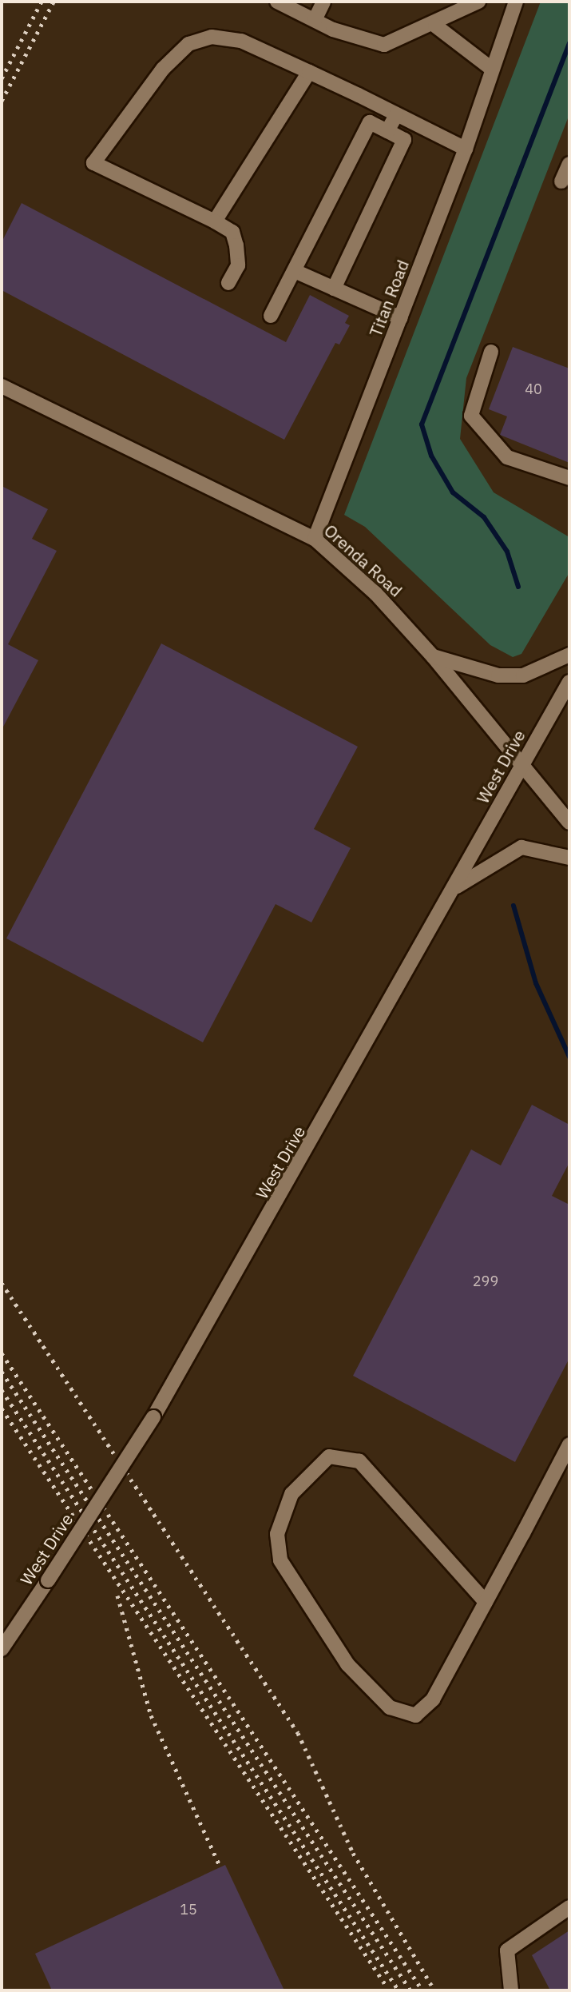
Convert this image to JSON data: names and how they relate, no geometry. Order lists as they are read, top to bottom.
{
  "streets": {
    "street": ["Titan Road", "Orenda Road", "West Drive"]
  },
  "crossings": [
    ["Titan Road", "Orenda Road"],
    ["Orenda Road", "West Drive"]
  ],
  "house_numbers": ["40", "299", "15"]
}
